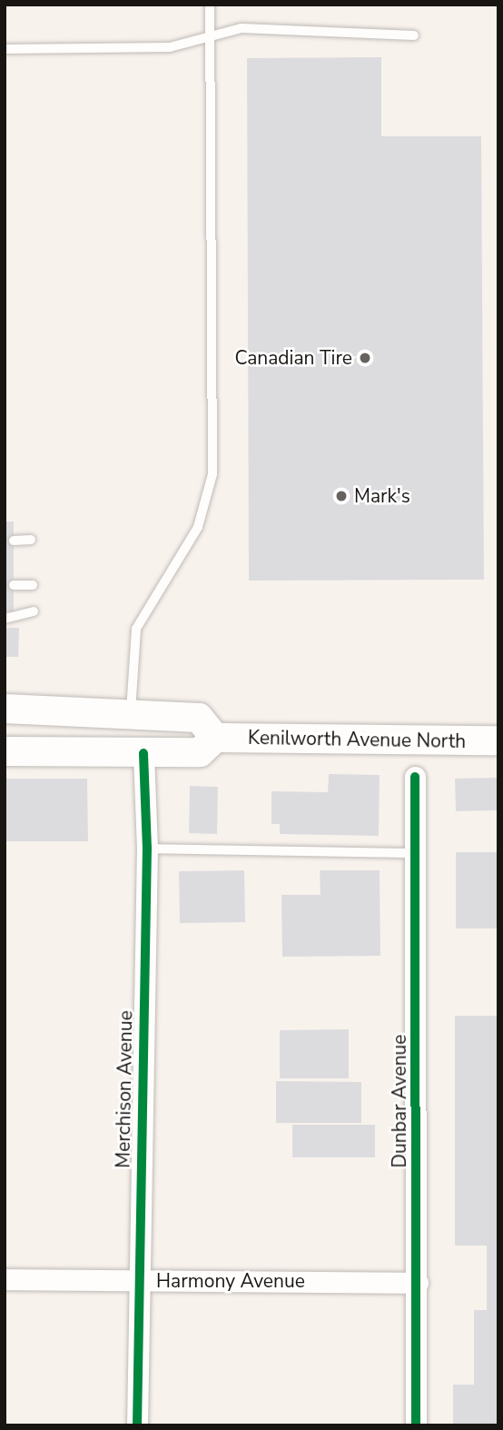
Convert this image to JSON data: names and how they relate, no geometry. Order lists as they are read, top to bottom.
{
  "streets": {
    "main road": ["Kenilworth Avenue North"],
    "street": ["Merchison Avenue", "Dunbar Avenue", "Harmony Avenue"]
  },
  "crossings": [
    ["Merchison Avenue", "Harmony Avenue"],
    ["Dunbar Avenue", "Harmony Avenue"]
  ],
  "places": ["Canadian Tire", "Mark's"]
}
